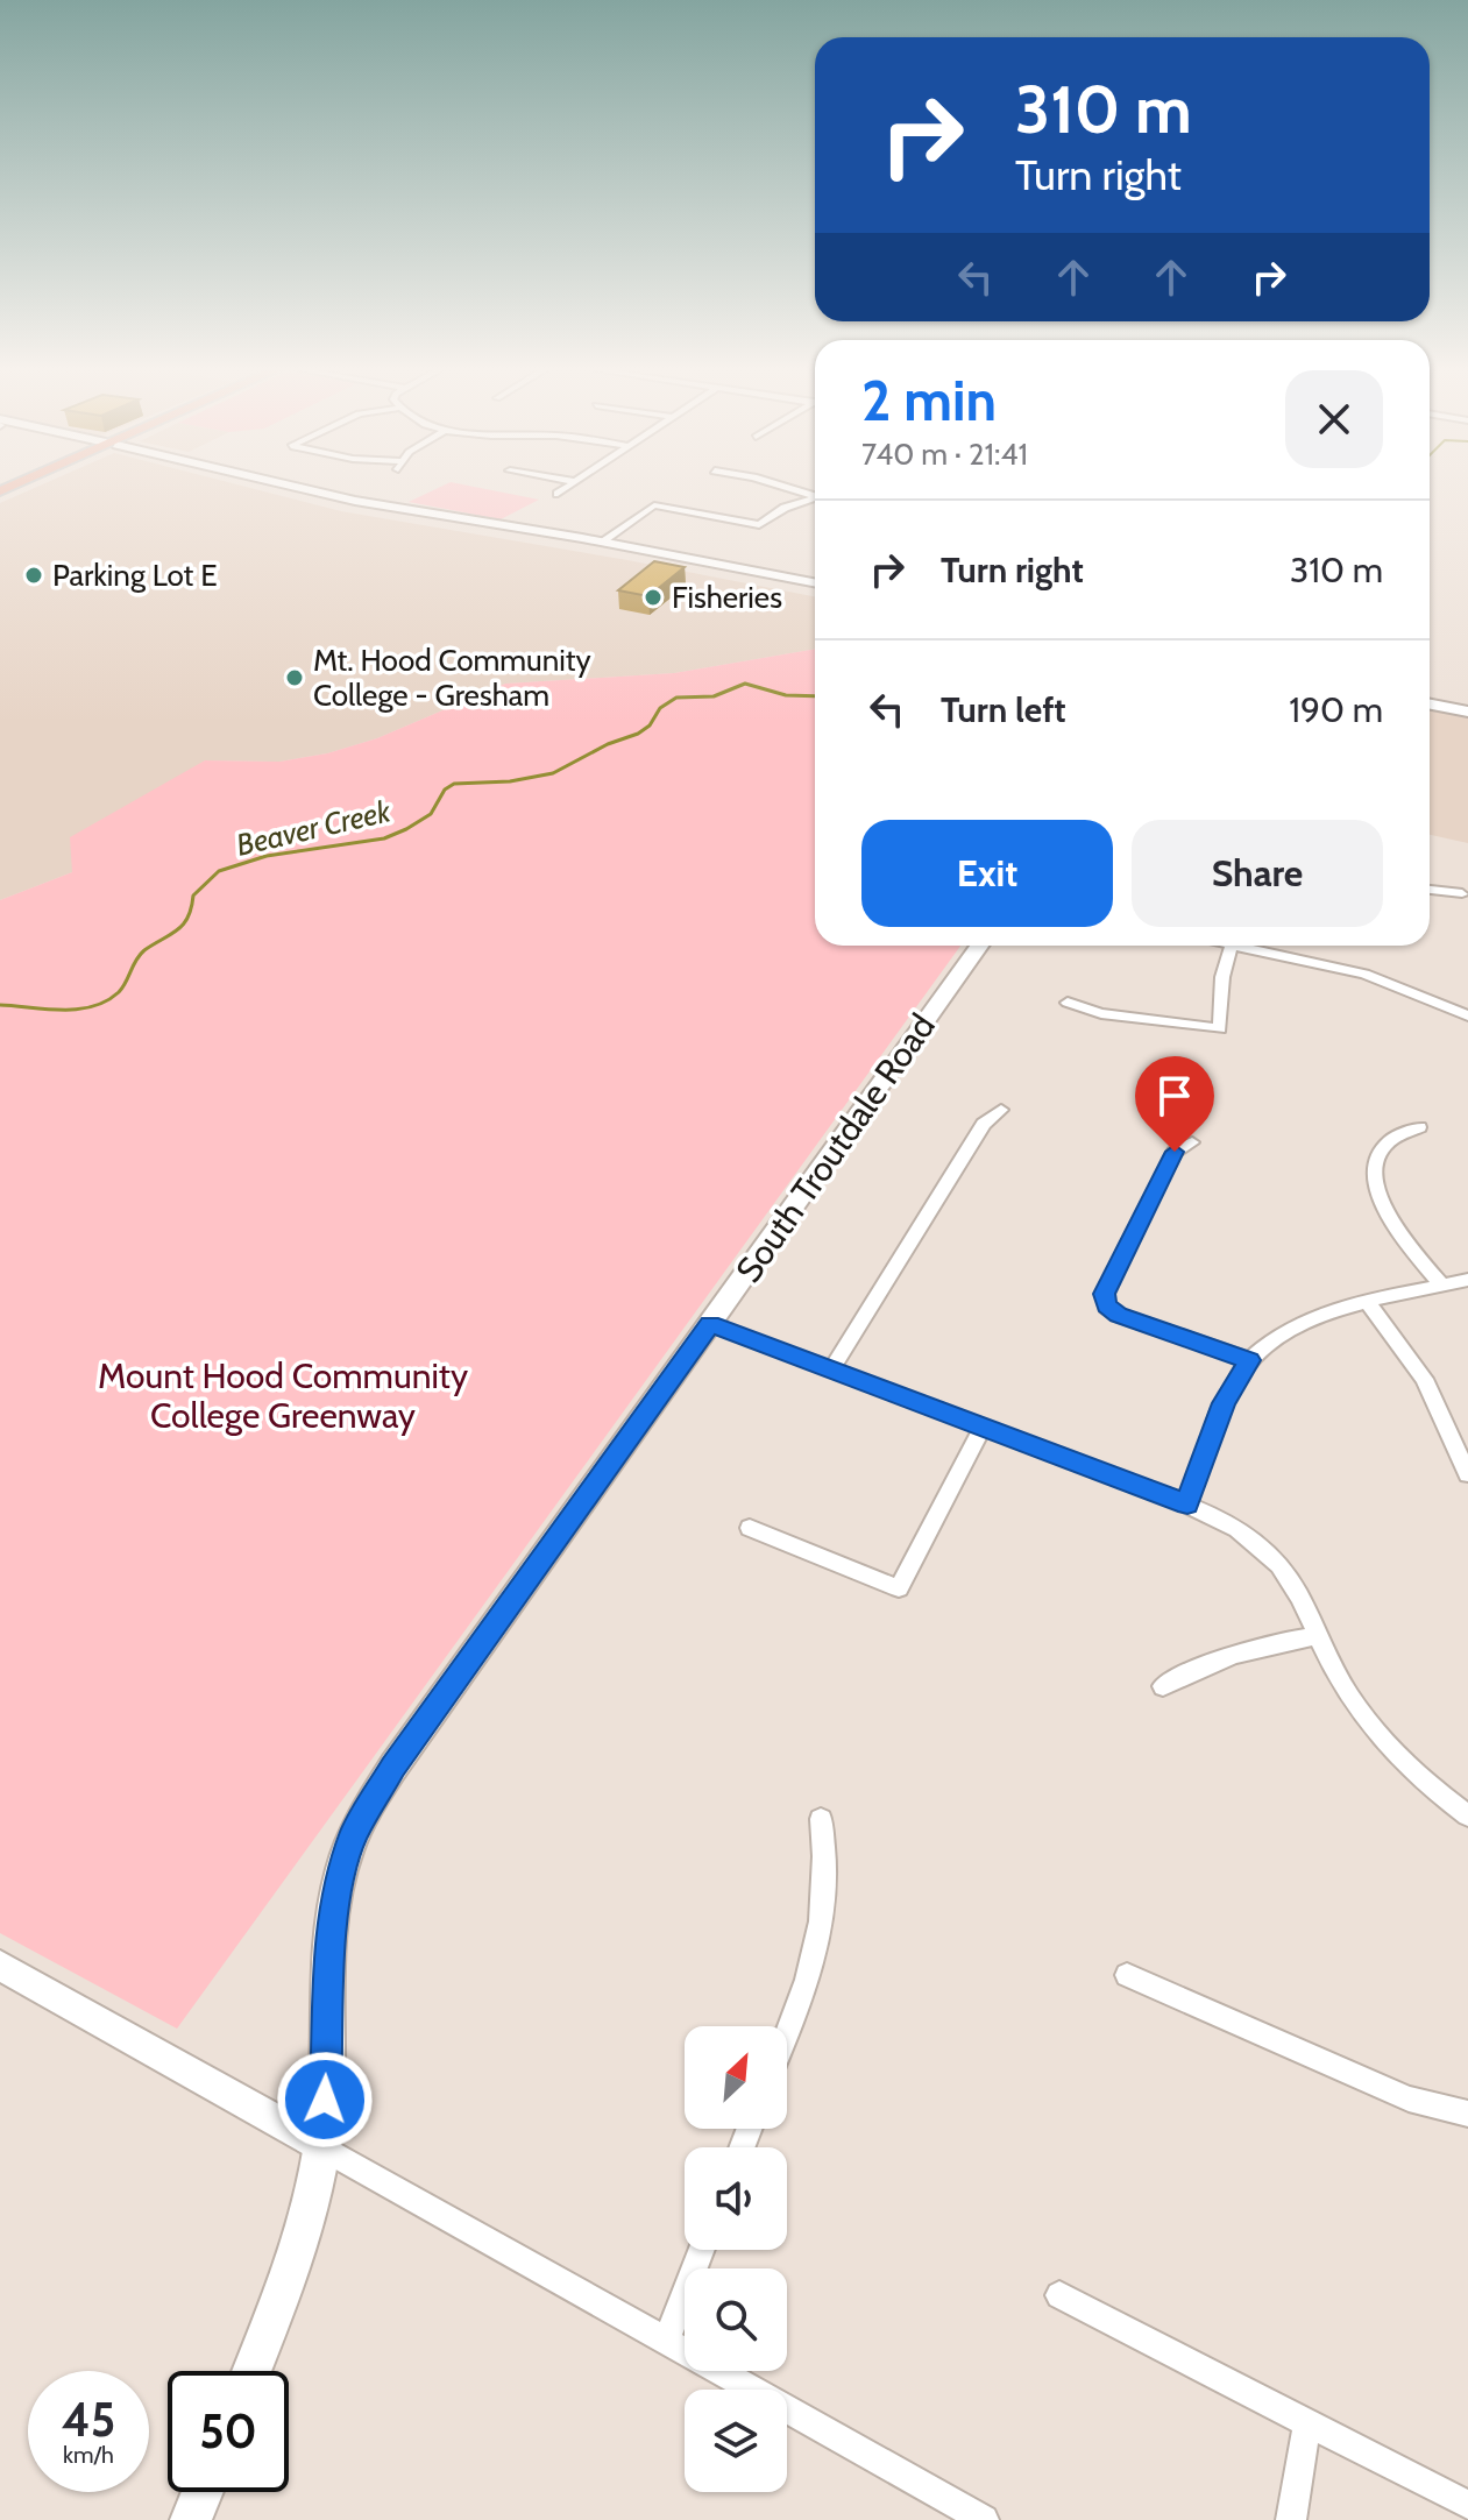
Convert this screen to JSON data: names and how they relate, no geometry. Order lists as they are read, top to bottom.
{
  "streets": {
    "main road": ["South Troutdale Road"]
  },
  "water": ["Beaver Creek"],
  "parks": ["Mount Hood Community College Greenway"],
  "places": ["Parking Lot E", "Fisheries", "Mt. Hood Community College - Gresham"],
  "north": "top right",
  "page": {
    "turn": ["310 m", "Turn right"],
    "heading": ["2 min", "740 m · 21:41"],
    "list": [
      {
        "name": "Turn right",
        "value": "310 m"
      },
      {
        "name": "Turn left",
        "value": "190 m"
      }
    ],
    "buttons": ["Exit", "Share"],
    "speed": "45 km/h",
    "limit": "50"
  }
}
